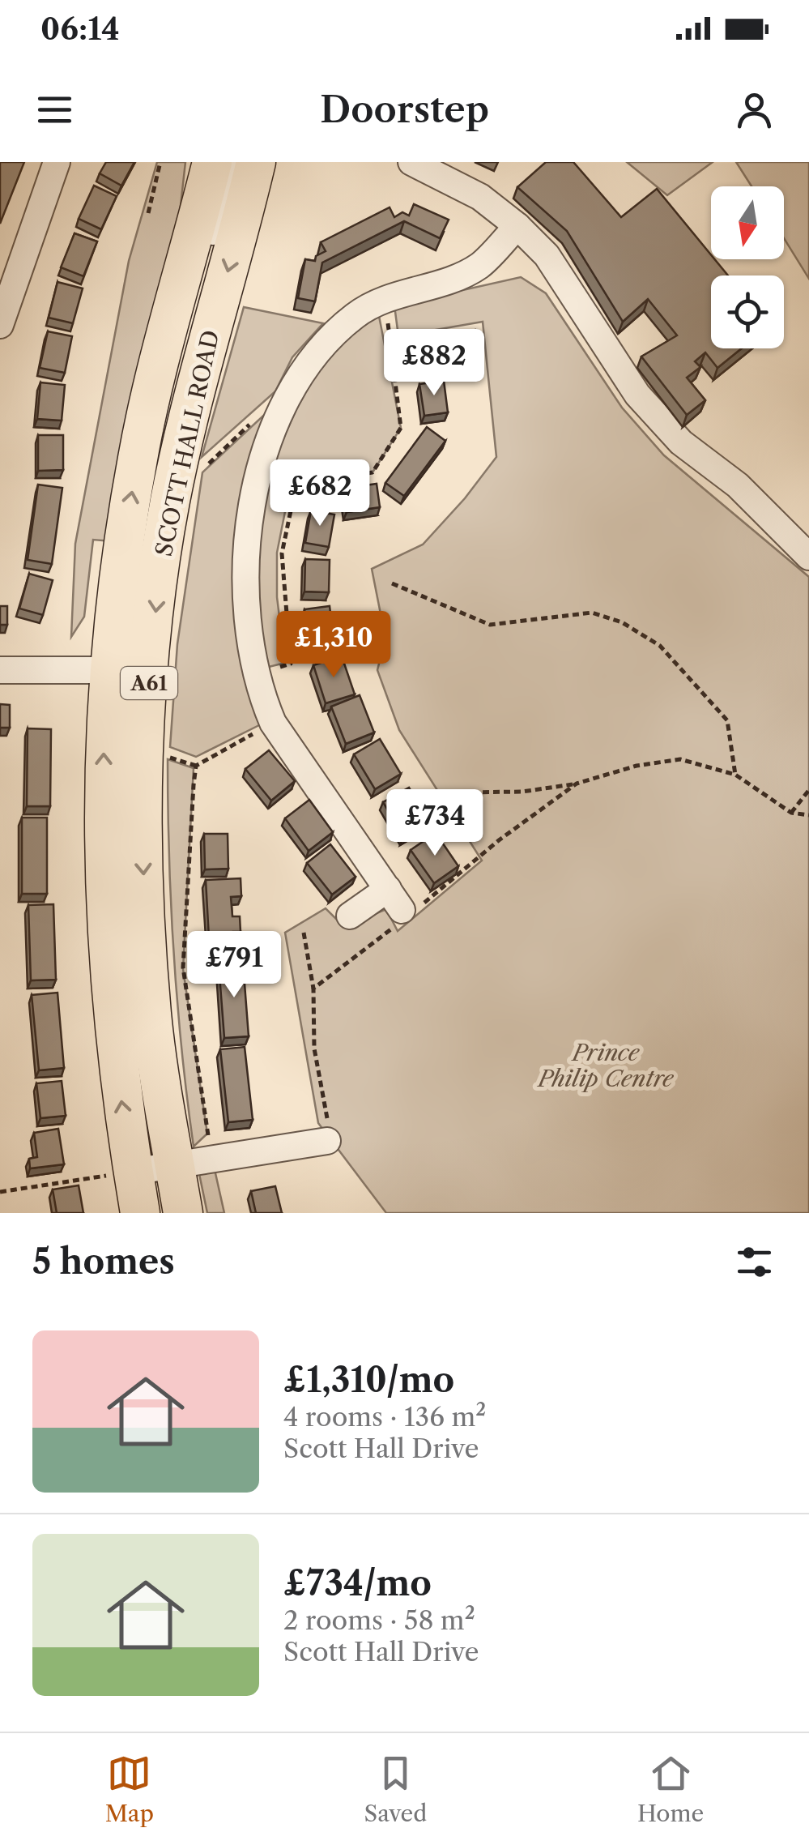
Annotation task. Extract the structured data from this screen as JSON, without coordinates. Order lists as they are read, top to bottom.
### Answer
{
  "streets": {
    "highway": ["SCOTT HALL ROAD", "A61"]
  },
  "parks": ["Prince Philip Centre"],
  "north": "bottom",
  "page": {
    "status": "06:14",
    "header": "Doorstep",
    "price": [
      "£882",
      "£682",
      "£1,310",
      "£734",
      "£791"
    ],
    "heading": "5 homes",
    "list": [
      {
        "name": "£1,310/mo",
        "note": "4 rooms · 136 m² · Scott Hall Drive"
      },
      {
        "name": "£734/mo",
        "note": "2 rooms · 58 m² · Scott Hall Drive"
      }
    ],
    "tabs": ["Map", "Saved", "Home"]
  }
}
